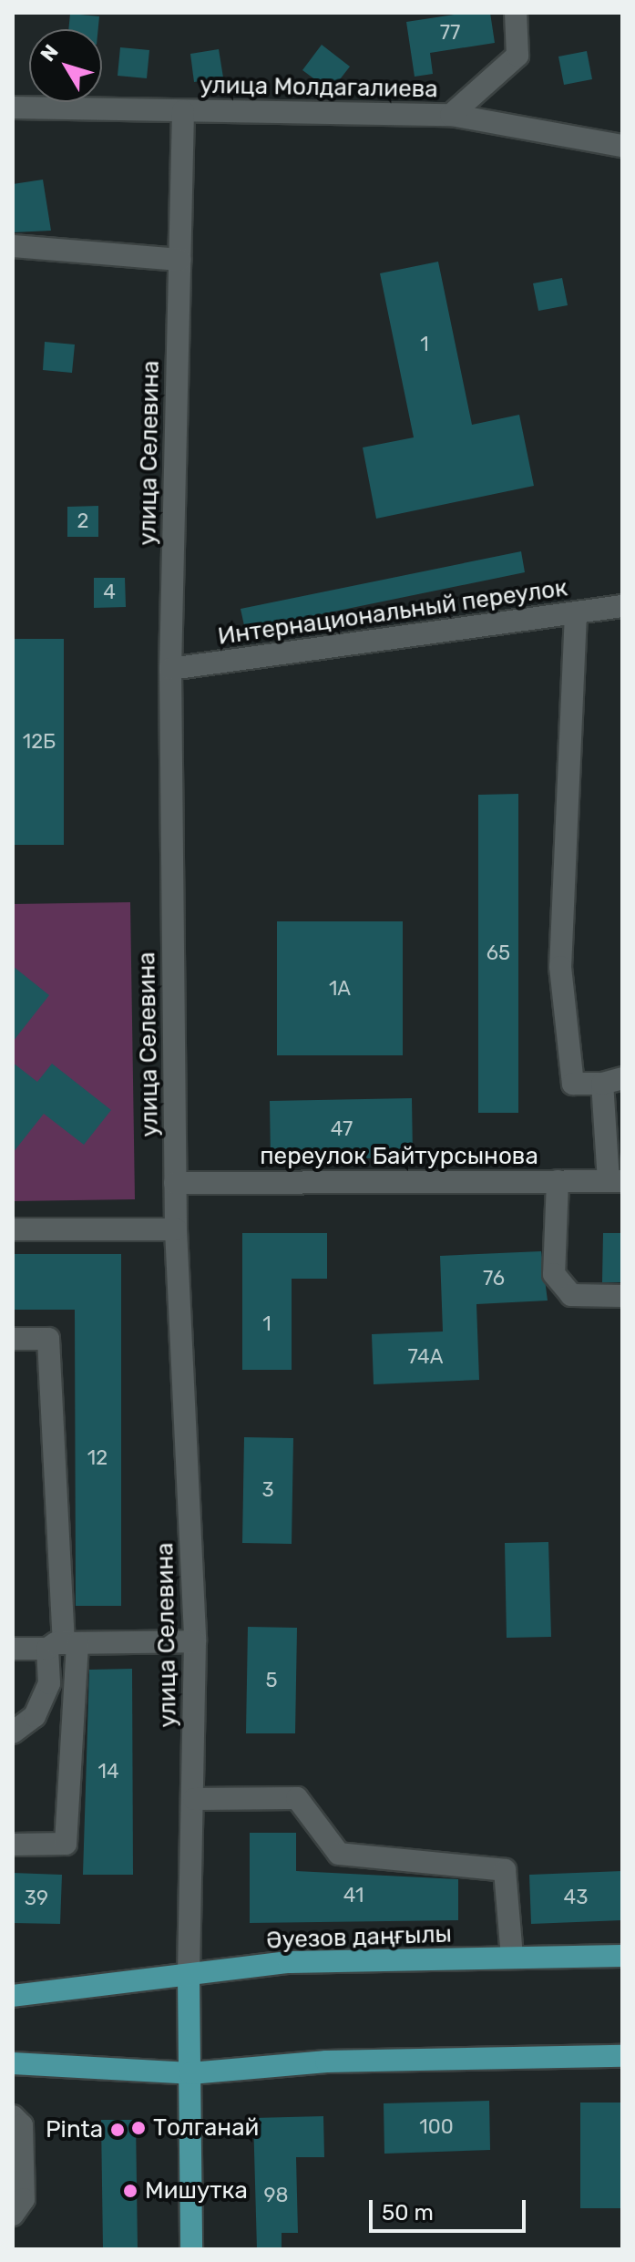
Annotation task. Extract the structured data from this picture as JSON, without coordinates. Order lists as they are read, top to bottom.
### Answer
{
  "streets": {
    "main road": ["Әуезов даңғылы"],
    "street": [
      "улица Молдагалиева",
      "улица Селевина",
      "Интернациональный переулок",
      "переулок Байтурсынова"
    ]
  },
  "crossings": [
    ["улица Молдагалиева", "улица Селевина"],
    ["улица Селевина", "Интернациональный переулок"],
    ["улица Селевина", "переулок Байтурсынова"],
    ["улица Селевина", "Әуезов даңғылы"]
  ],
  "places": ["Толганай", "Pinta", "Мишутка"],
  "house_numbers": [
    "77",
    "1",
    "2",
    "4",
    "12Б",
    "65",
    "1А",
    "47",
    "76",
    "1",
    "74А",
    "12",
    "3",
    "5",
    "14",
    "41",
    "43",
    "39",
    "100",
    "98"
  ],
  "scale_bar": "50 m",
  "north": "top left"
}
